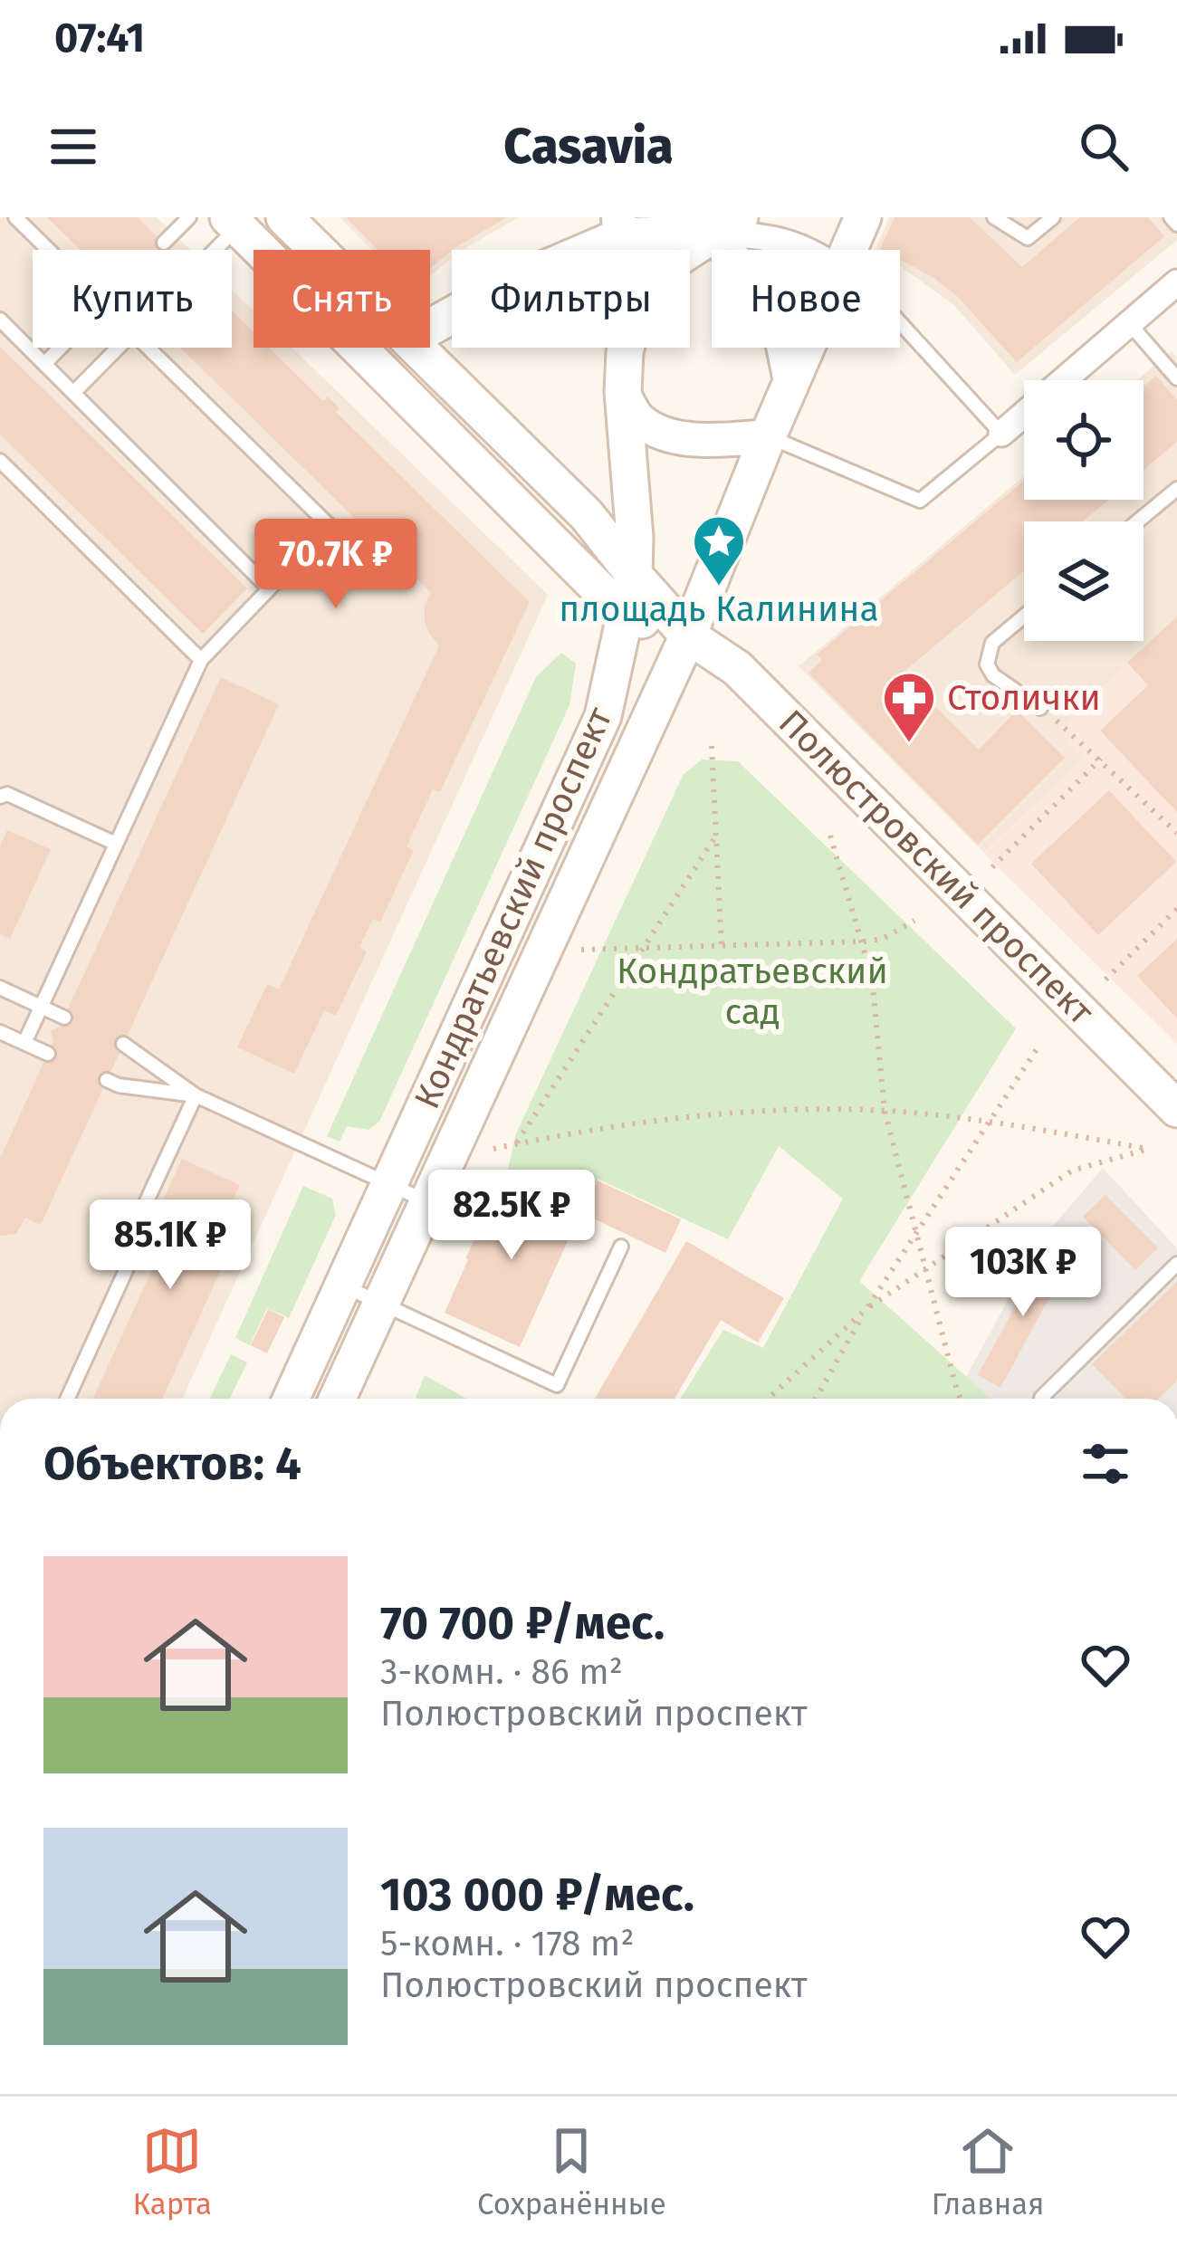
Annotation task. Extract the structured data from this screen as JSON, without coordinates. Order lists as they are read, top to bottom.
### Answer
{
  "streets": {
    "main road": ["Полюстровский проспект", "Кондратьевский проспект"]
  },
  "crossings": [
    ["Полюстровский проспект", "Кондратьевский проспект"]
  ],
  "parks": ["Кондратьевский сад"],
  "places": {
    "place": ["площадь Калинина"],
    "pharmacy": ["Столички"]
  },
  "page": {
    "status": "07:41",
    "header": "Casavia",
    "chip": [
      "Купить",
      "Снять",
      "Фильтры",
      "Новое"
    ],
    "price": [
      "70.7K ₽",
      "82.5K ₽",
      "85.1K ₽",
      "103K ₽"
    ],
    "heading": "Объектов: 4",
    "list": [
      {
        "name": "70 700 ₽/мес.",
        "note": "3-комн. · 86 m² · Полюстровский проспект"
      },
      {
        "name": "103 000 ₽/мес.",
        "note": "5-комн. · 178 m² · Полюстровский проспект"
      }
    ],
    "tabs": ["Карта", "Сохранённые", "Главная"]
  }
}
